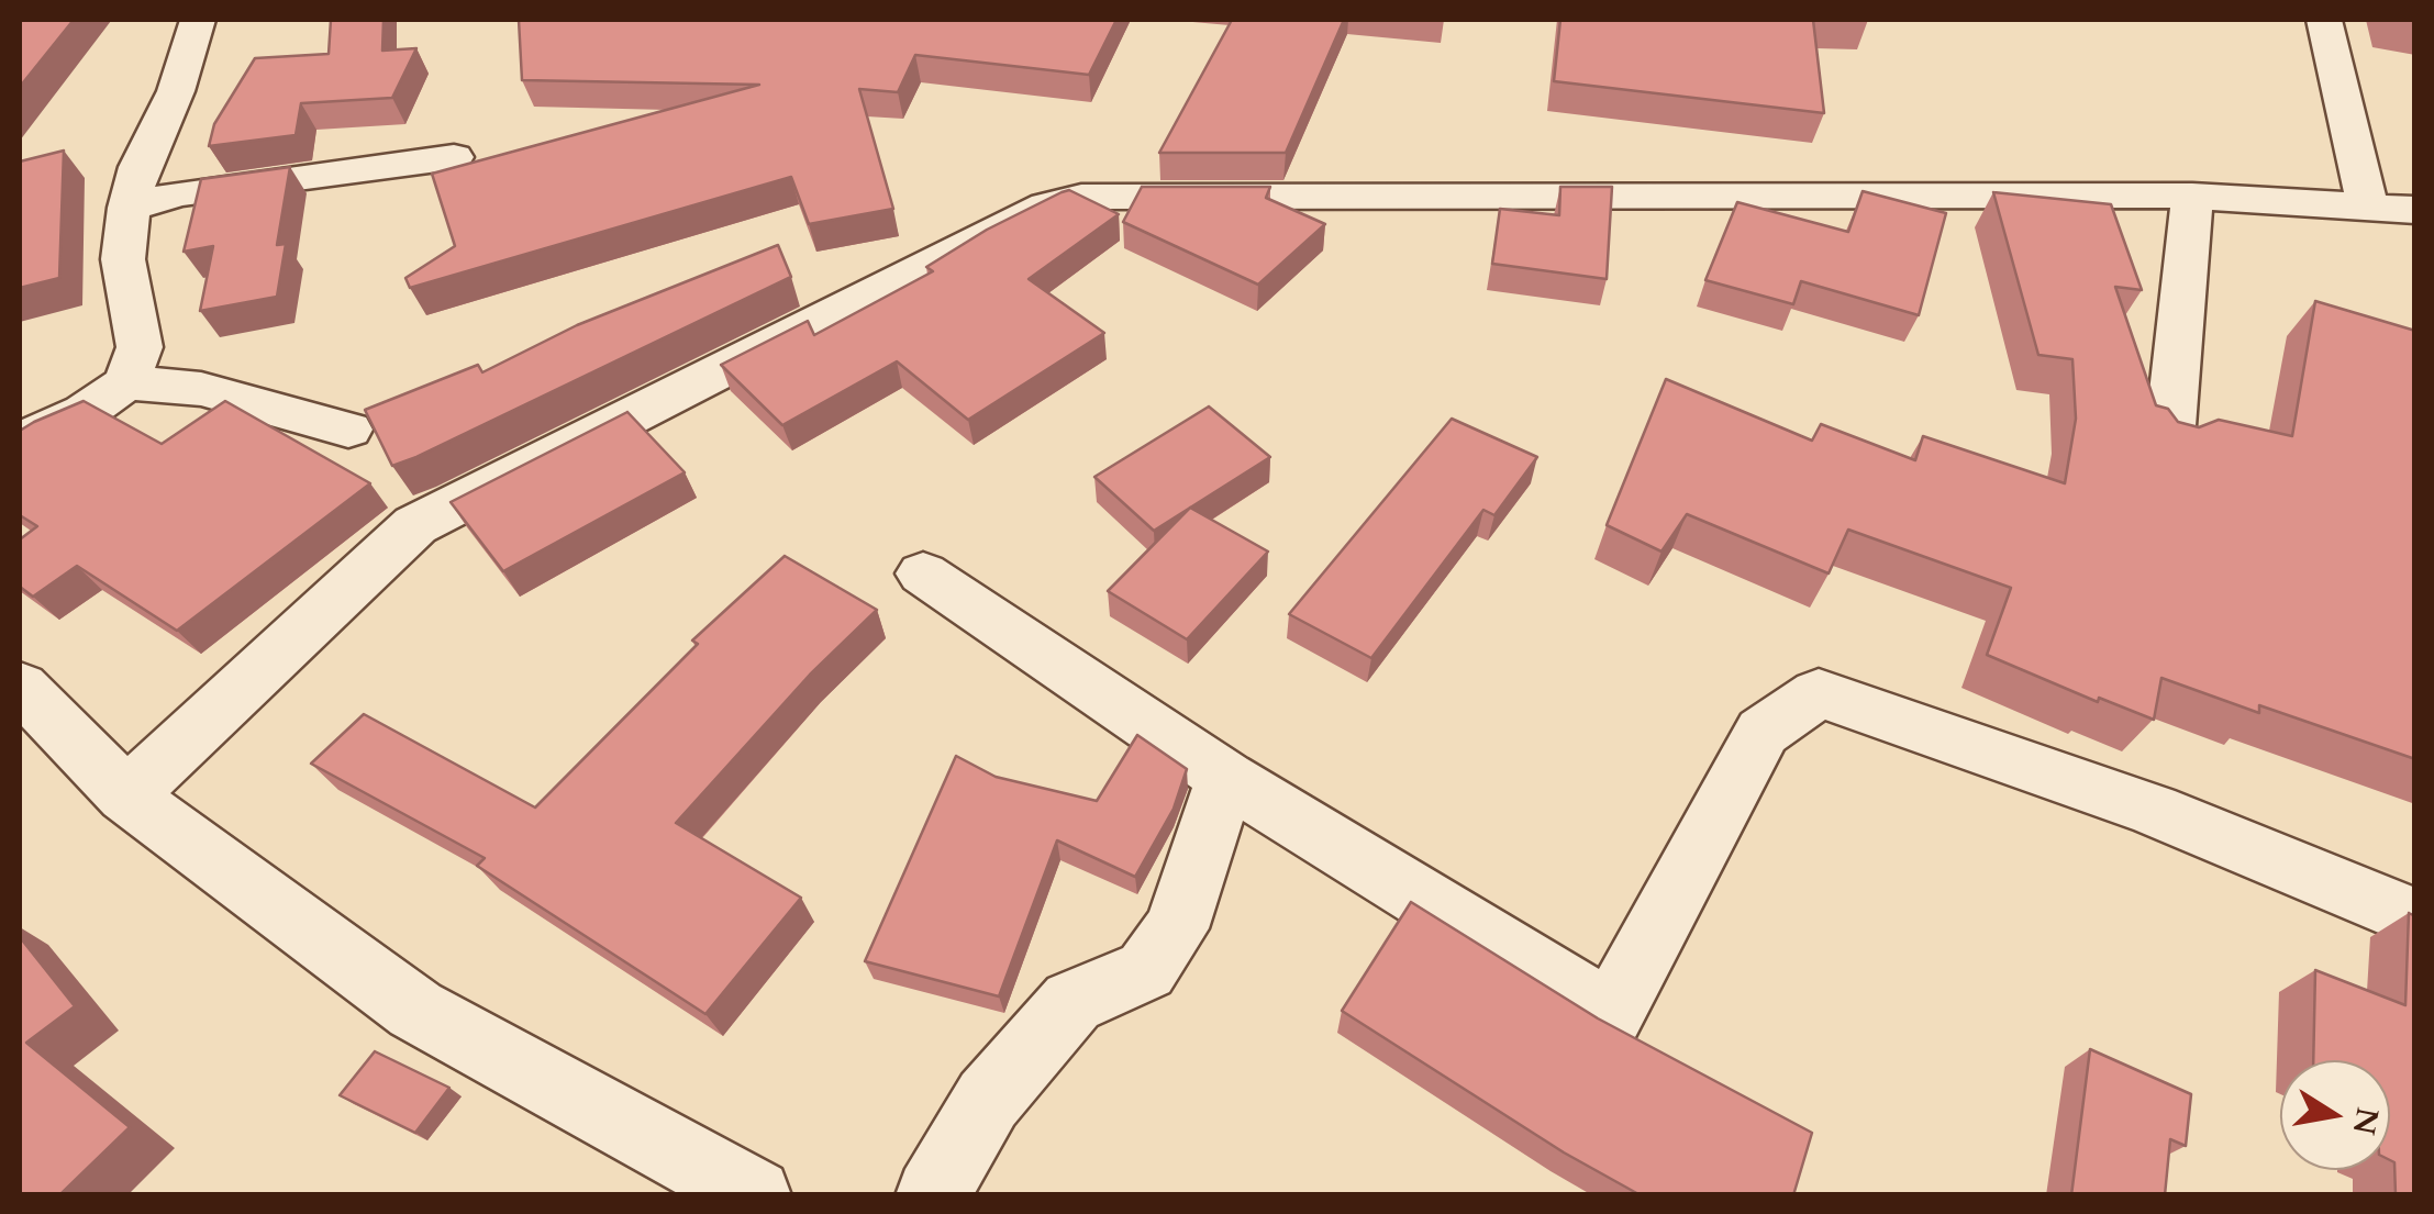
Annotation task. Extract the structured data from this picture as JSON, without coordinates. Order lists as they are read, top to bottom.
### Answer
{
  "north": "right"
}
